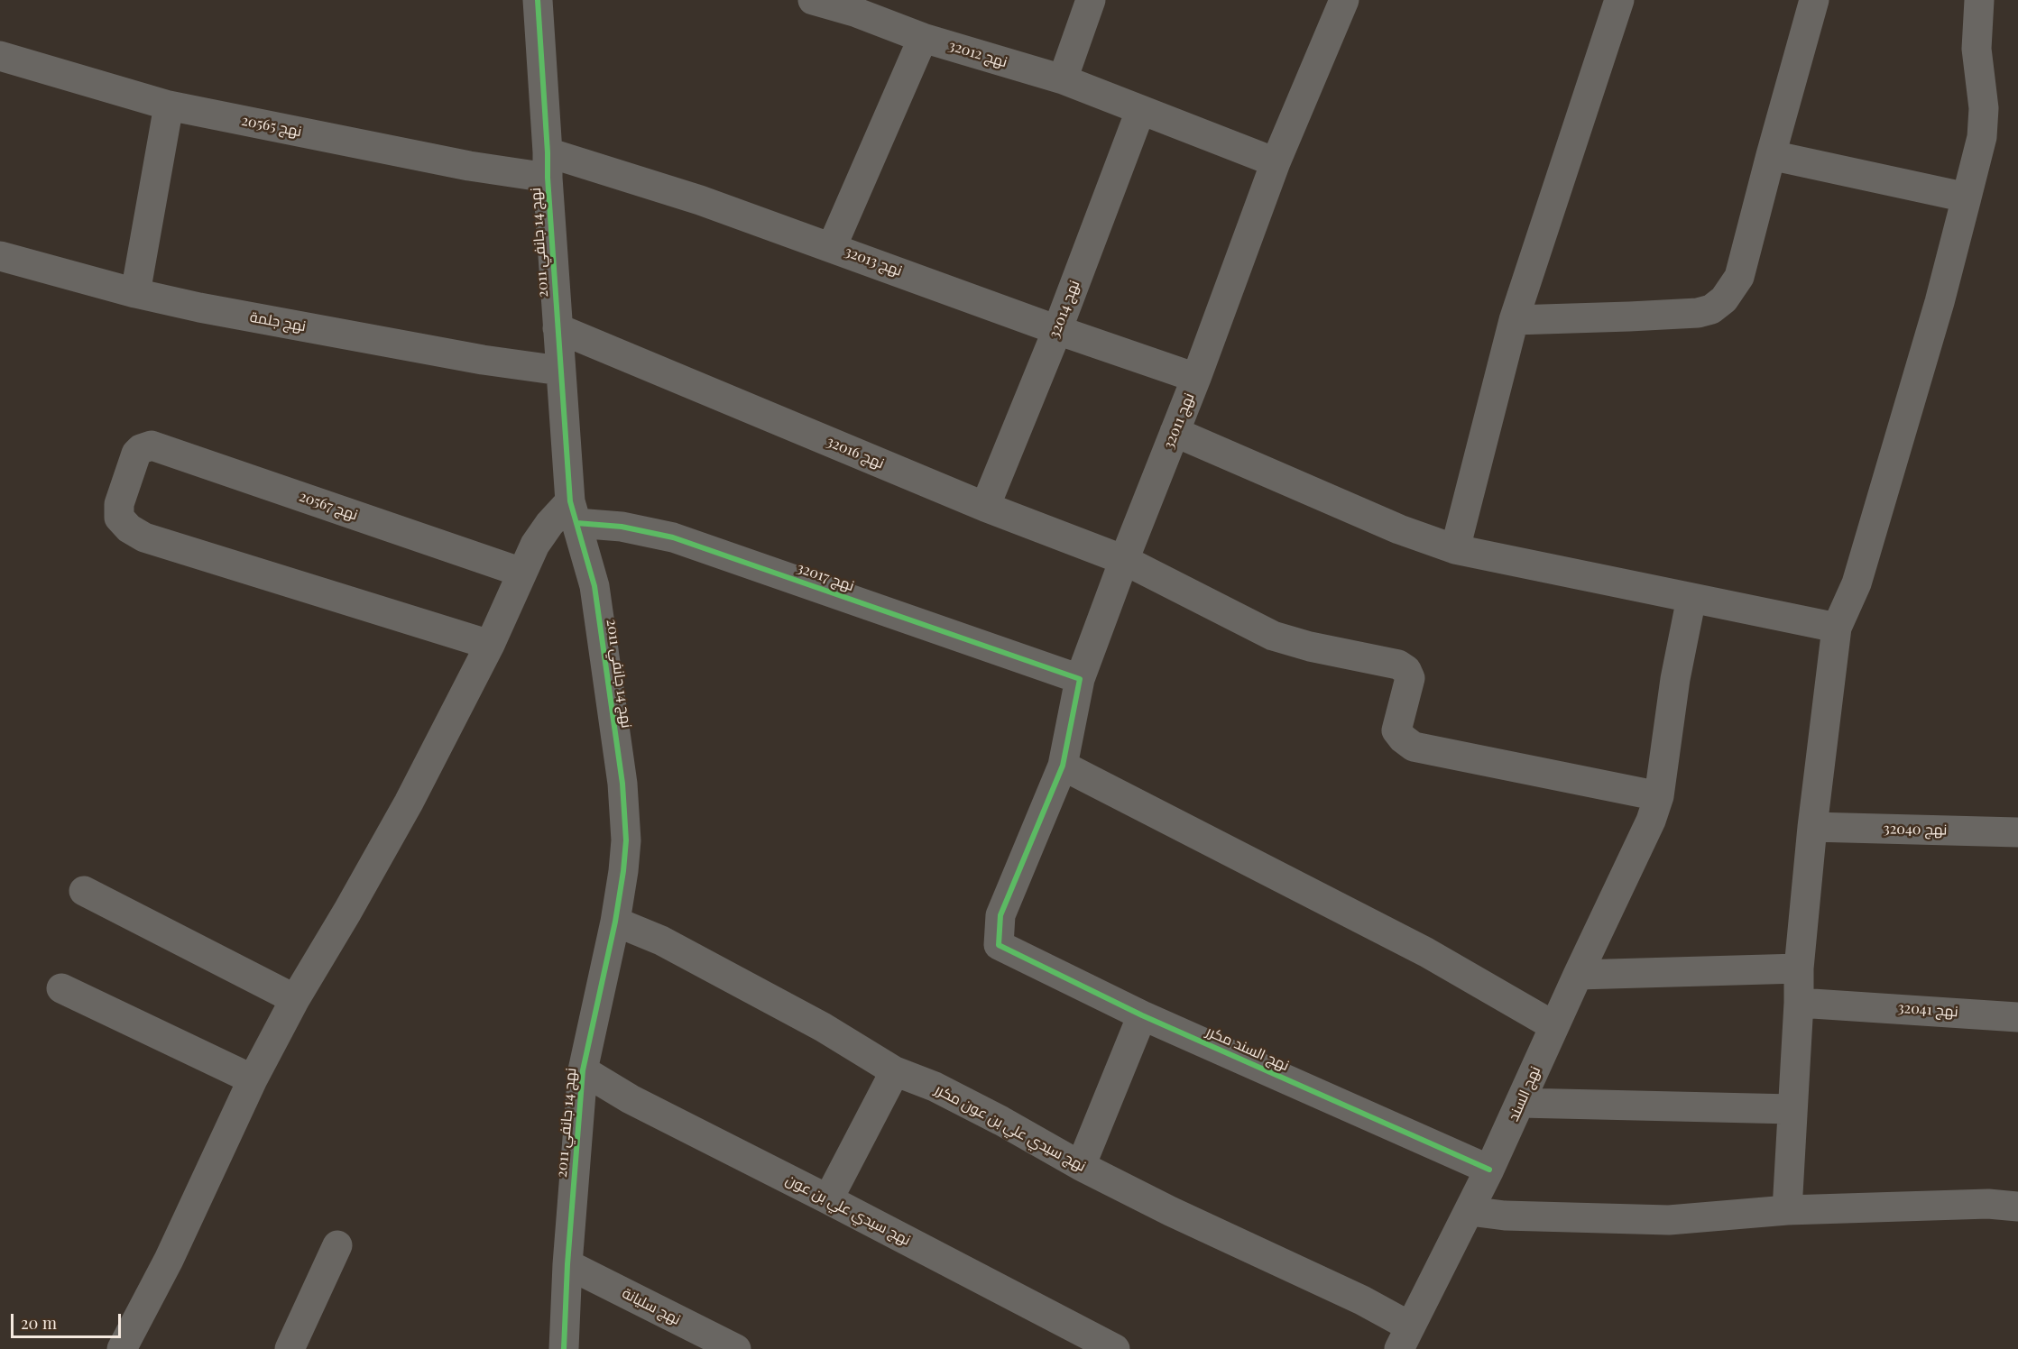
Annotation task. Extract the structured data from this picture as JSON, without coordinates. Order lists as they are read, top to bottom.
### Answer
{
  "streets": {
    "street": [
      "نهج 32012",
      "نهج 20565",
      "نهج 14 جانفي 2011",
      "نهج 32013",
      "نهج 32014",
      "نهج جلمة",
      "نهج 32011",
      "نهج 32016",
      "نهج 20567",
      "نهج 32017",
      "نهج 32040",
      "نهج 32041",
      "نهج السند مكرر",
      "نهج السند",
      "نهج سيدي علي بن عون مكرر",
      "نهج سيدي علي بن عون",
      "نهج سليانة"
    ]
  },
  "crossings": [
    ["نهج 32012", "نهج 32014"],
    ["نهج 32012", "نهج 32011"],
    ["نهج 20565", "نهج 14 جانفي 2011"],
    ["نهج 20565", "نهج 32013"],
    ["نهج 14 جانفي 2011", "نهج 32013"],
    ["نهج 14 جانفي 2011", "نهج جلمة"],
    ["نهج 14 جانفي 2011", "نهج 32016"],
    ["نهج 14 جانفي 2011", "نهج 32017"],
    ["نهج 14 جانفي 2011", "نهج سيدي علي بن عون مكرر"],
    ["نهج 14 جانفي 2011", "نهج سيدي علي بن عون"],
    ["نهج 14 جانفي 2011", "نهج سليانة"],
    ["نهج 32013", "نهج 32014"],
    ["نهج 32013", "نهج 32011"],
    ["نهج 32014", "نهج 32016"],
    ["نهج 32011", "نهج 32016"],
    ["نهج 32011", "نهج 32017"],
    ["نهج 32011", "نهج السند مكرر"],
    ["نهج 32016", "نهج السند"],
    ["نهج السند مكرر", "نهج السند"],
    ["نهج السند", "نهج سيدي علي بن عون مكرر"]
  ],
  "scale_bar": "20 m"
}
